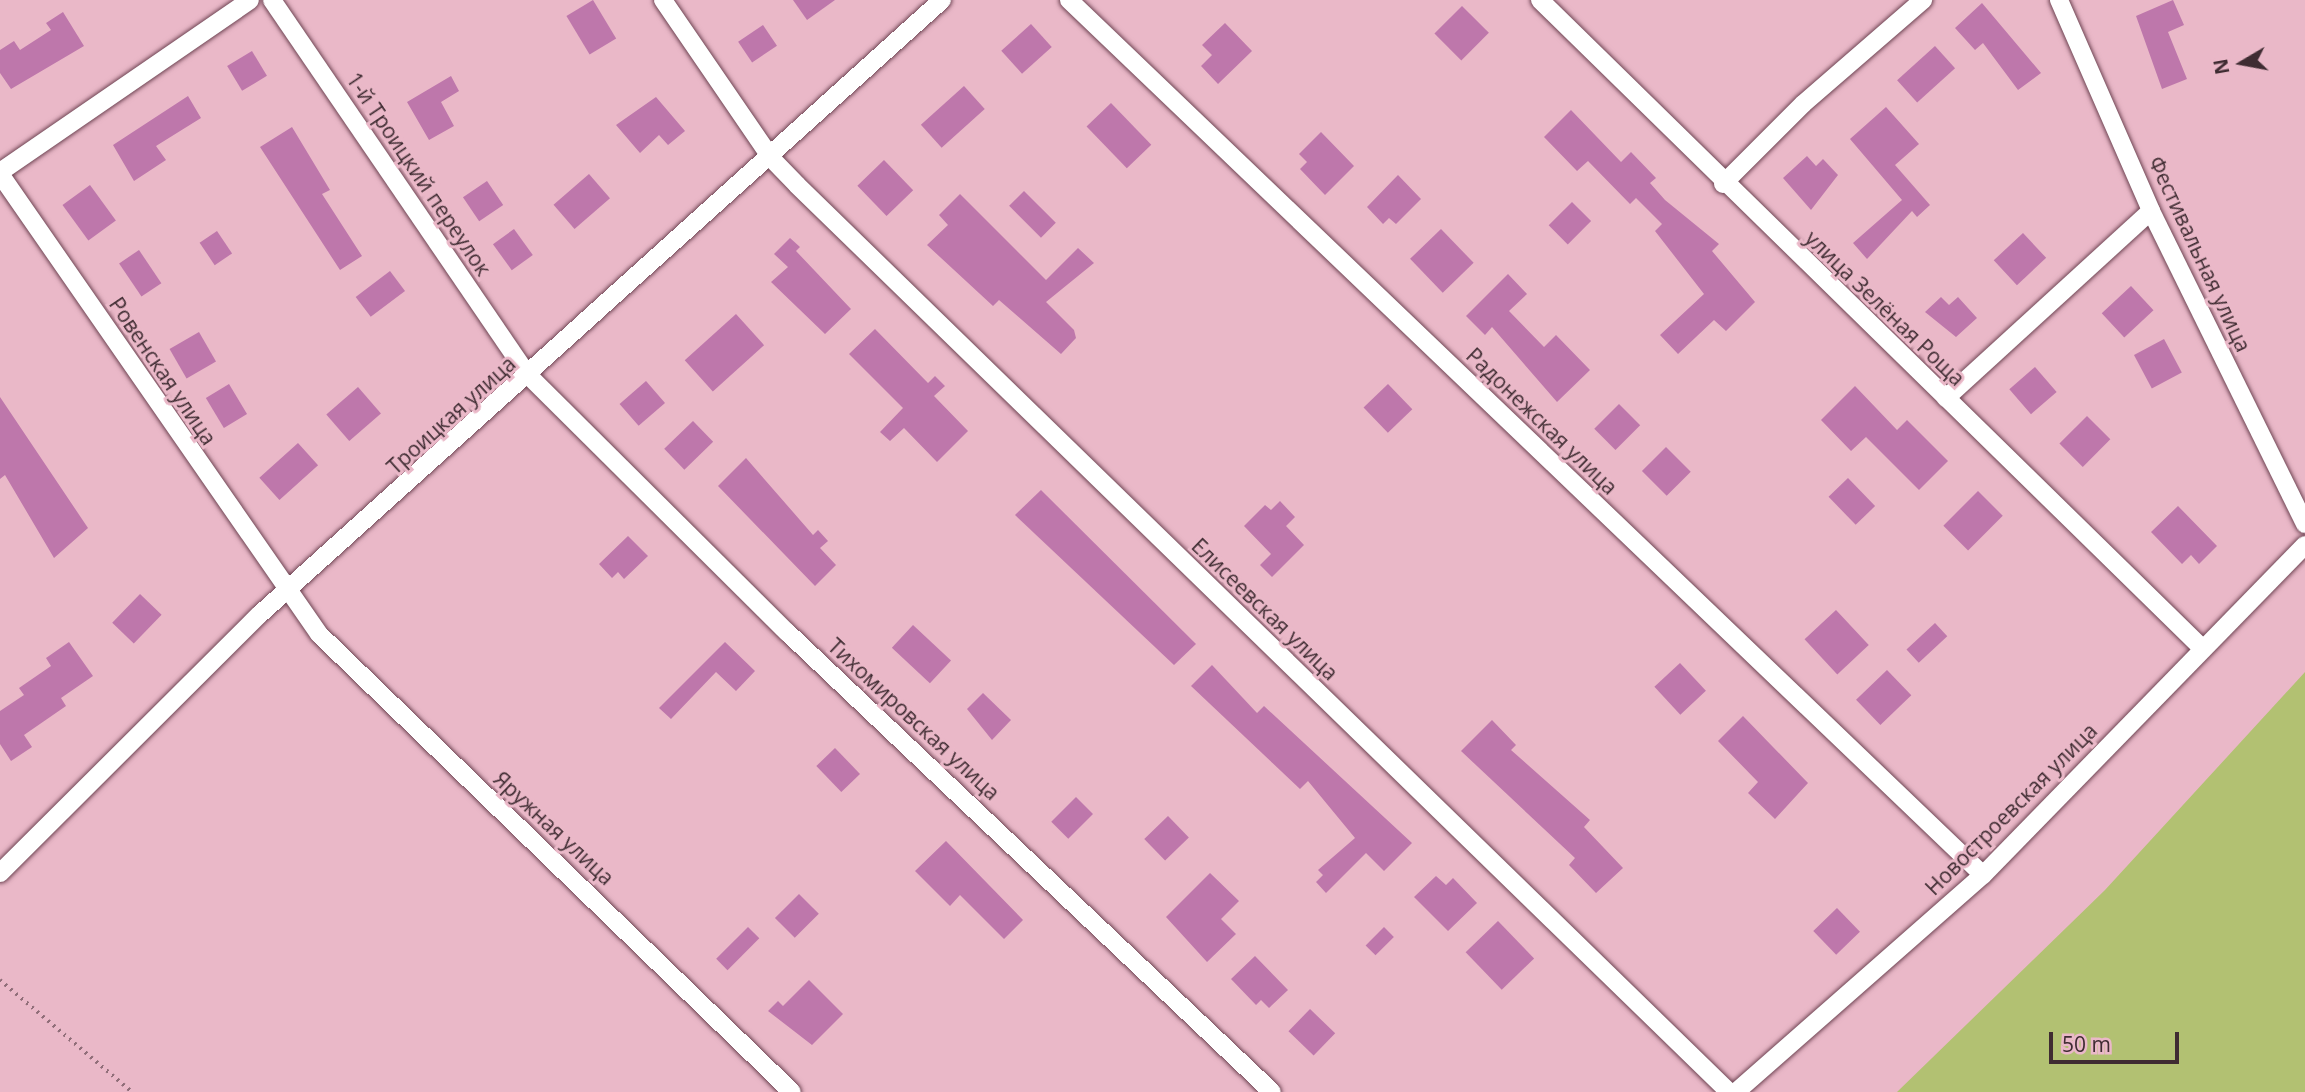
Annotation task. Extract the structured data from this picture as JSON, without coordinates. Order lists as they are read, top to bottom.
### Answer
{
  "streets": {
    "street": [
      "1-й Троицкий переулок",
      "Фестивальная улица",
      "улица Зелёная Роща",
      "Ровенская улица",
      "Троицкая улица",
      "Радонежская улица",
      "Елисеевская улица",
      "Тихомировская улица",
      "Новостроевская улица",
      "Яружная улица"
    ]
  },
  "crossings": [
    ["1-й Троицкий переулок", "Троицкая улица"],
    ["1-й Троицкий переулок", "Тихомировская улица"],
    ["улица Зелёная Роща", "Новостроевская улица"],
    ["Ровенская улица", "Троицкая улица"],
    ["Ровенская улица", "Яружная улица"],
    ["Троицкая улица", "Елисеевская улица"],
    ["Троицкая улица", "Тихомировская улица"],
    ["Троицкая улица", "Яружная улица"],
    ["Радонежская улица", "Новостроевская улица"]
  ],
  "scale_bar": "50 m",
  "north": "left"
}
